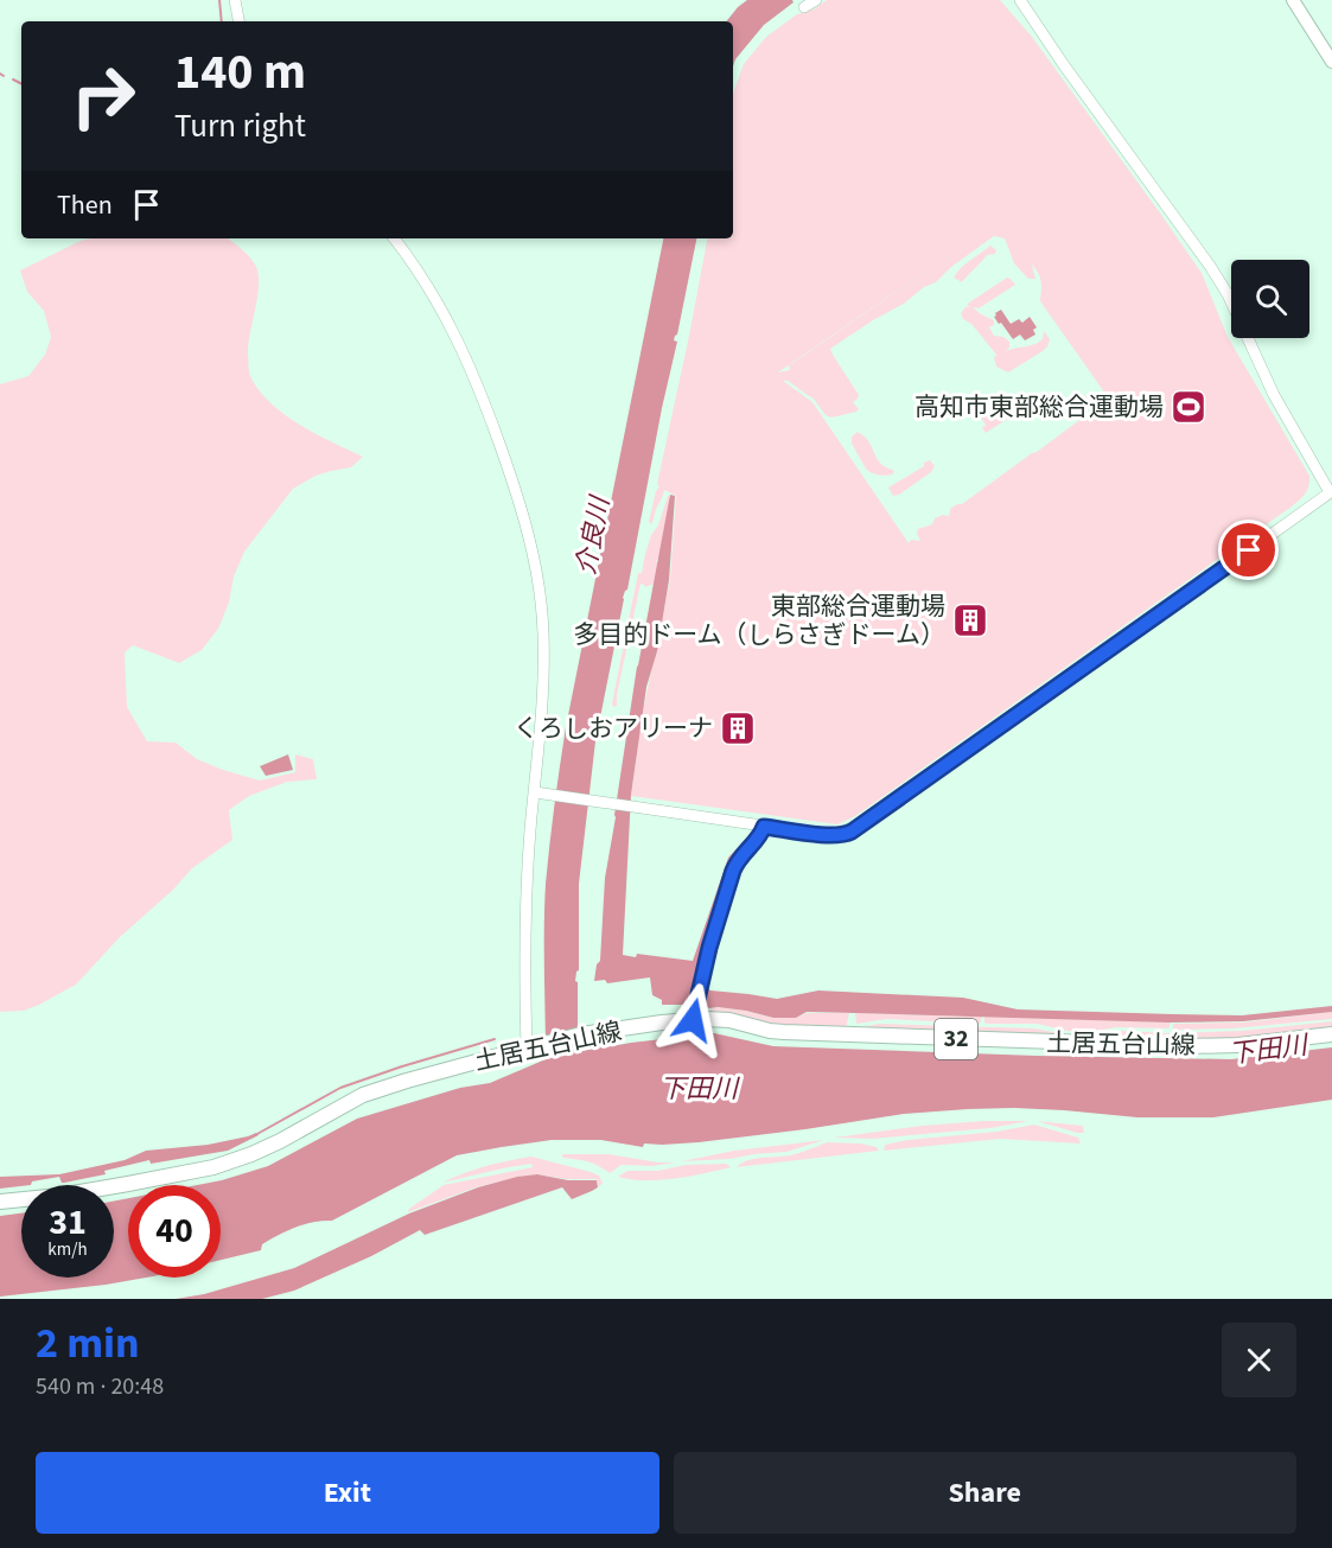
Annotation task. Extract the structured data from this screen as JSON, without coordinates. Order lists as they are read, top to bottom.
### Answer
{
  "streets": {
    "main road": ["32", "土居五台山線"]
  },
  "water": ["介良川", "下田川"],
  "places": {
    "sports": ["高知市東部総合運動場"],
    "building": ["東部総合運動場 多目的ドーム（しらさぎドーム）", "くろしおアリーナ"]
  },
  "page": {
    "turn": ["140 m", "Turn right"],
    "then": "Then",
    "speed": "31 km/h",
    "limit": "40",
    "heading": ["2 min", "540 m · 20:48"],
    "buttons": ["Exit", "Share"]
  }
}
